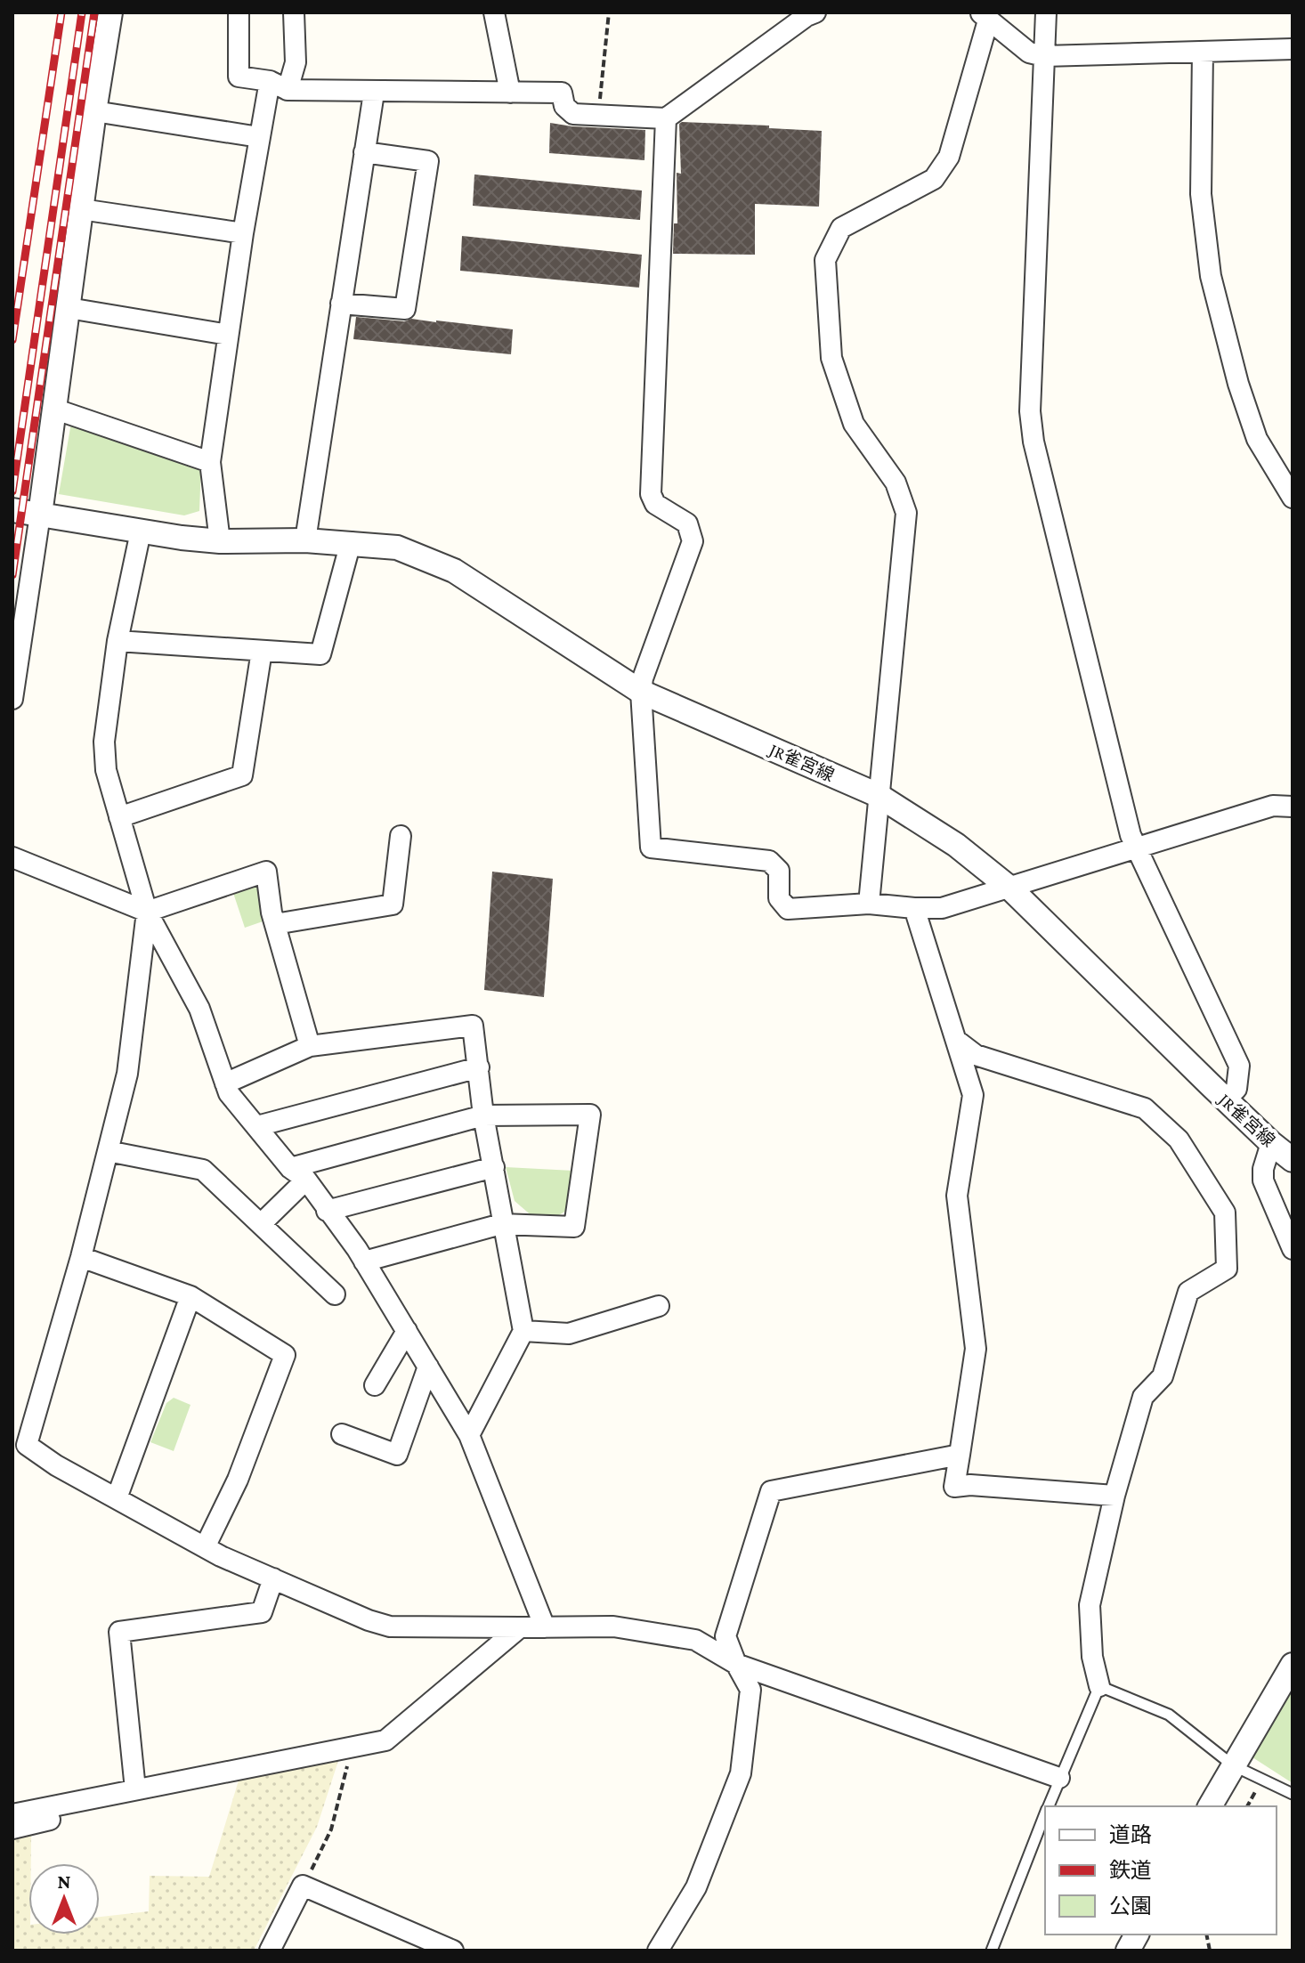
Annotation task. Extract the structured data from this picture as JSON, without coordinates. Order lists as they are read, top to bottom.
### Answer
{
  "streets": {
    "street": ["JR雀宮線"]
  },
  "legend": ["道路", "鉄道", "公園"],
  "north": "top"
}
